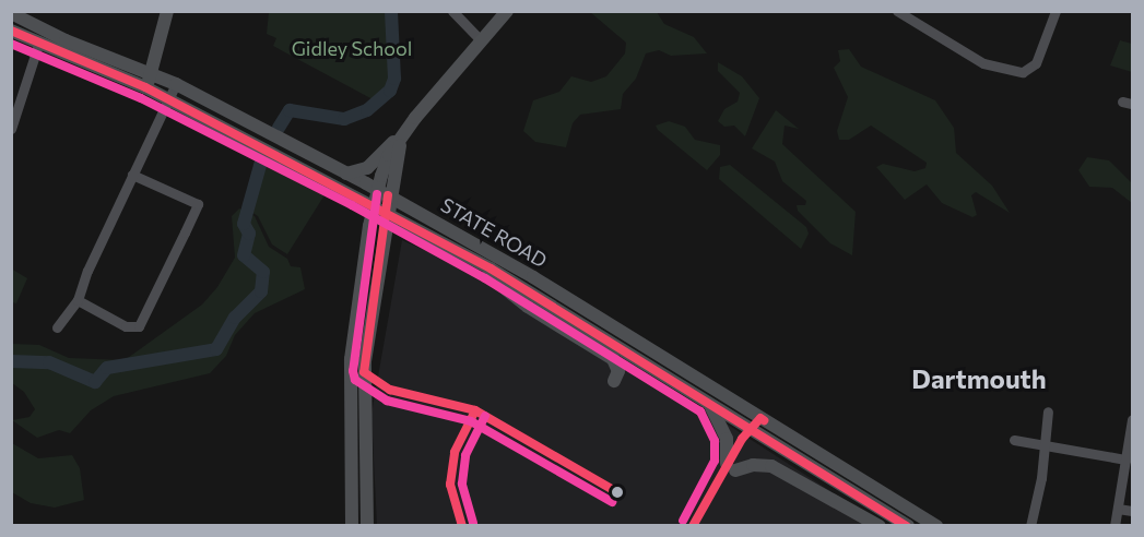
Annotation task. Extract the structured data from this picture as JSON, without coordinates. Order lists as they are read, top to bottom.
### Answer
{
  "streets": {
    "main road": ["STATE ROAD"]
  },
  "districts": ["Dartmouth"],
  "parks": ["Gidley School"]
}
